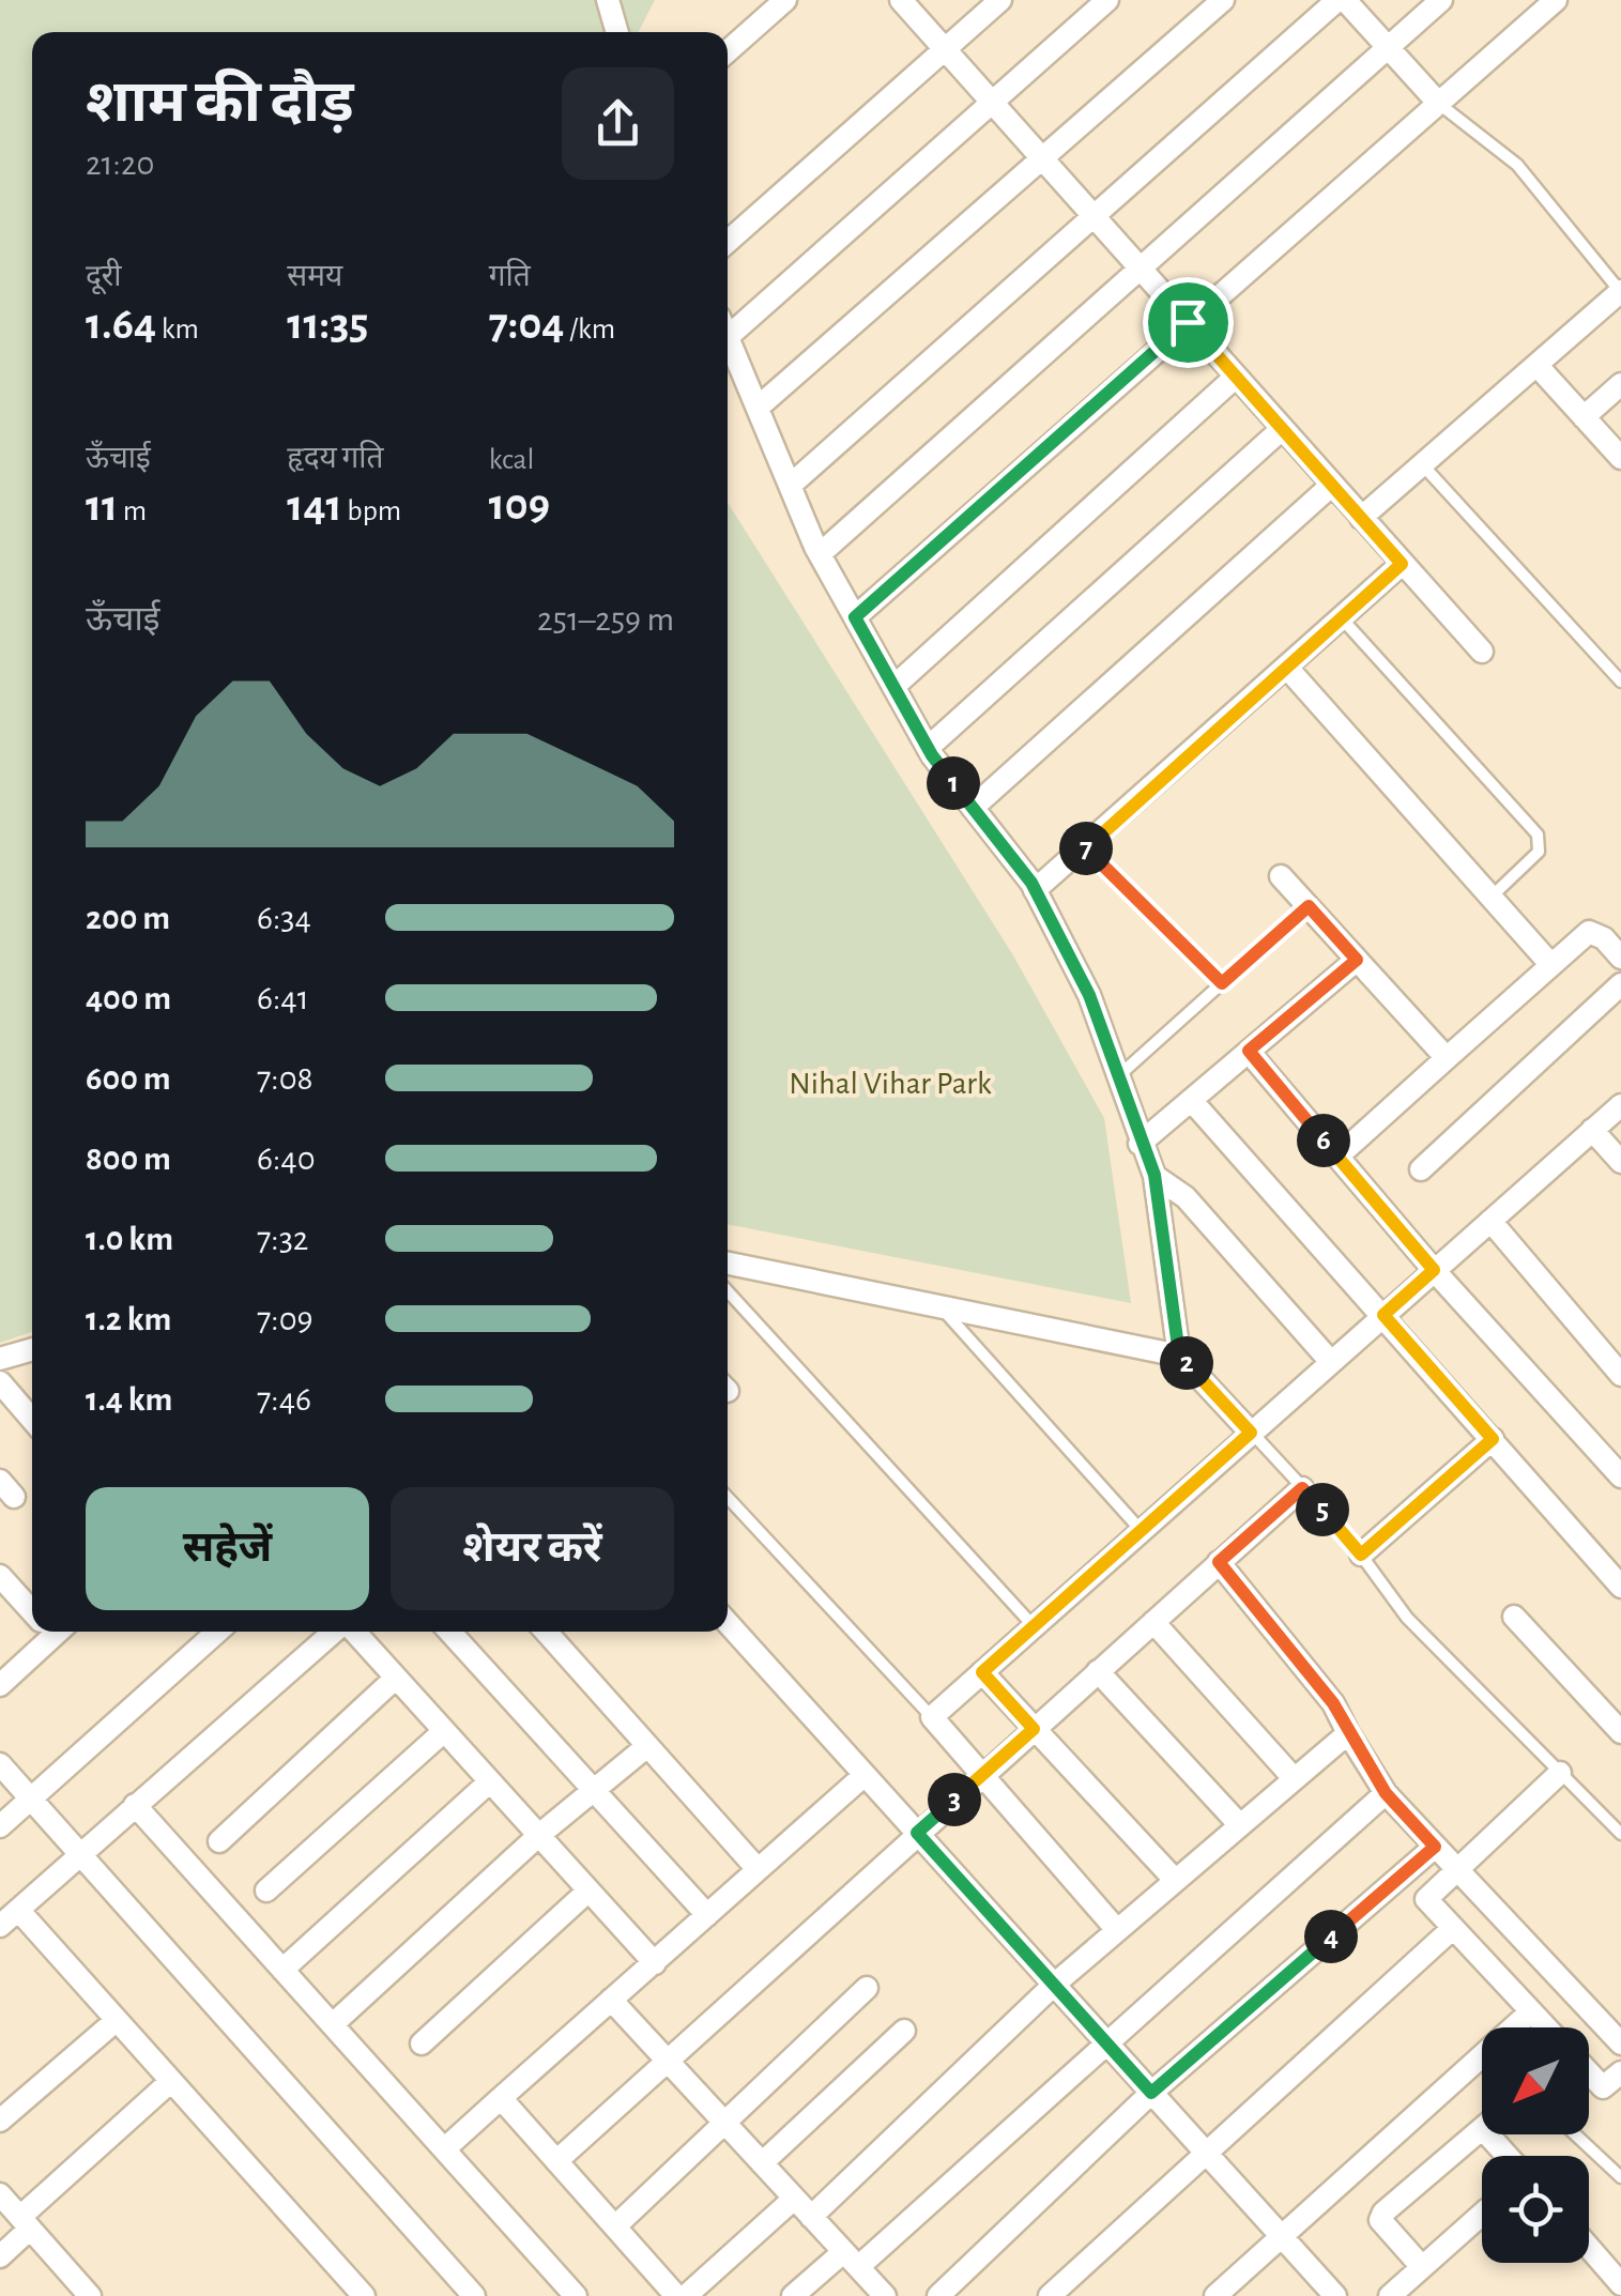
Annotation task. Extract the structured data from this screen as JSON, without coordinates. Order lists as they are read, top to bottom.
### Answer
{
  "parks": ["Nihal Vihar Park"],
  "north": "bottom left",
  "page": {
    "heading": ["शाम की दौड़", "21:20"],
    "stats": [
      ["दूरी", "1.64 km"],
      ["समय", "11:35"],
      ["गति", "7:04 /km"],
      ["ऊँचाई", "11 m"],
      ["हृदय गति", "141 bpm"],
      ["kcal", "109"]
    ],
    "chart": ["ऊँचाई", "251–259 m"],
    "pins": [
      "1",
      "7",
      "6",
      "2",
      "5",
      "3",
      "4"
    ],
    "list": [
      {
        "name": "200 m",
        "note": "6:34"
      },
      {
        "name": "400 m",
        "note": "6:41"
      },
      {
        "name": "600 m",
        "note": "7:08"
      },
      {
        "name": "800 m",
        "note": "6:40"
      },
      {
        "name": "1.0 km",
        "note": "7:32"
      },
      {
        "name": "1.2 km",
        "note": "7:09"
      },
      {
        "name": "1.4 km",
        "note": "7:46"
      }
    ],
    "buttons": ["सहेजें", "शेयर करें"]
  }
}
